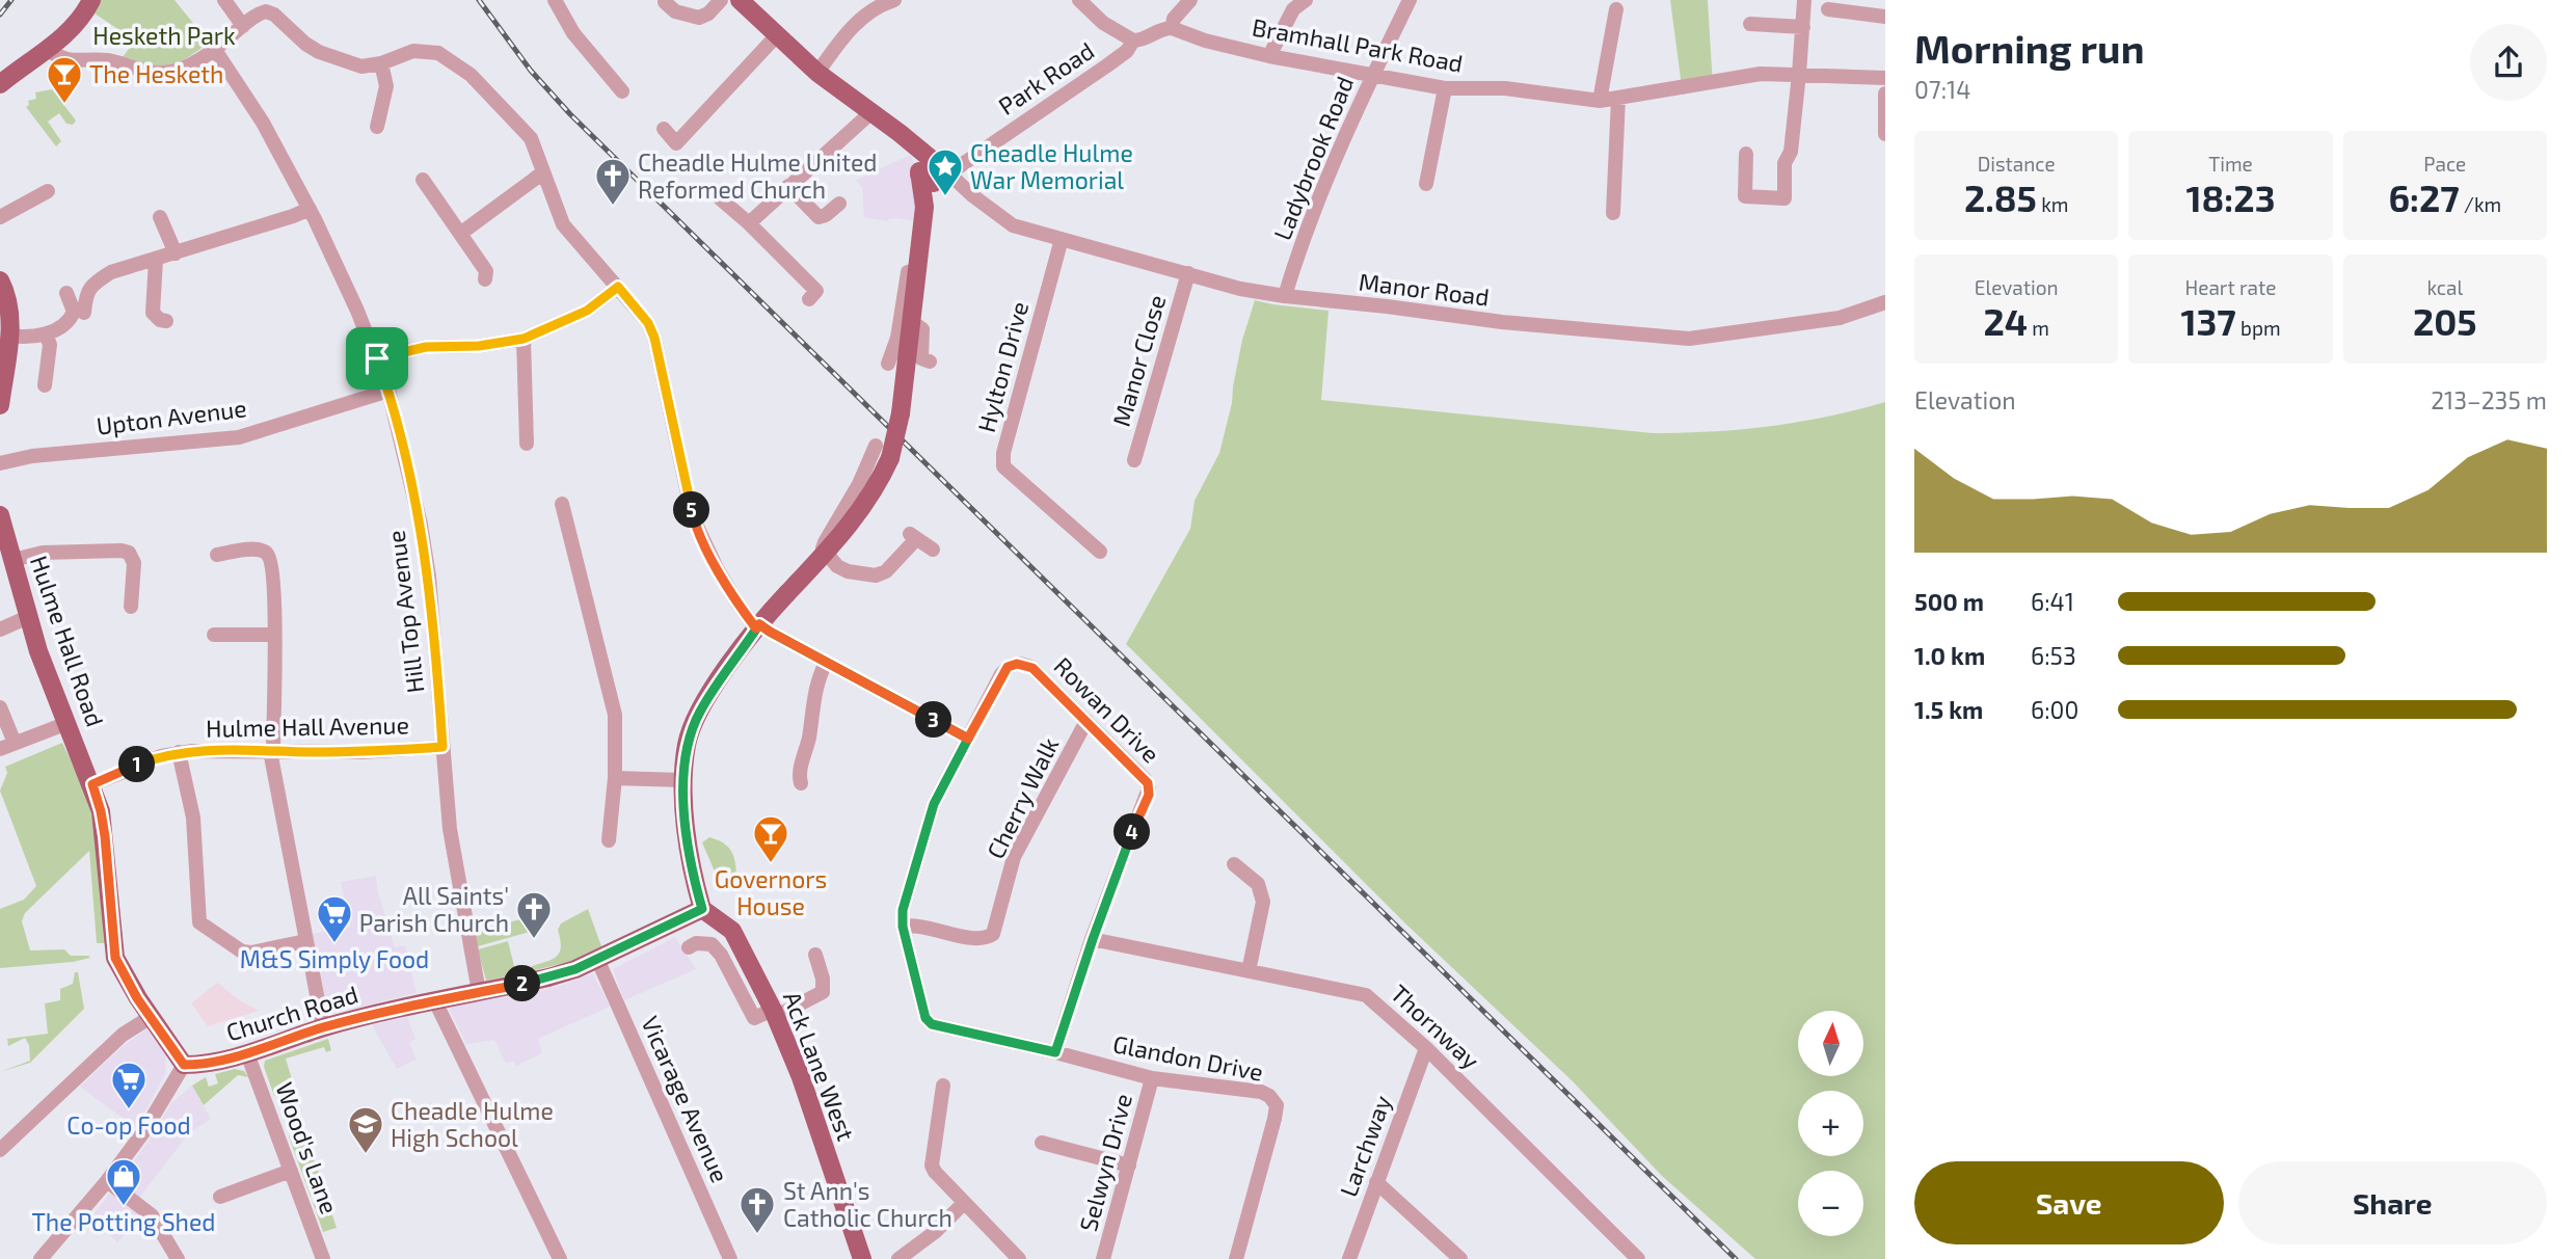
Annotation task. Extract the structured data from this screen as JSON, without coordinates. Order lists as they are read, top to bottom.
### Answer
{
  "streets": {
    "main road": ["Hulme Hall Road", "Church Road", "Ack Lane West"],
    "street": [
      "Bramhall Park Road",
      "Park Road",
      "Ladybrook Road",
      "Manor Road",
      "Manor Close",
      "Hylton Drive",
      "Upton Avenue",
      "Hill Top Avenue",
      "Rowan Drive",
      "Hulme Hall Avenue",
      "Cherry Walk",
      "Thornway",
      "Glandon Drive",
      "Vicarage Avenue",
      "Larchway",
      "Wood's Lane",
      "Selwyn Drive"
    ]
  },
  "crossings": [
    ["Bramhall Park Road", "Park Road"],
    ["Bramhall Park Road", "Ladybrook Road"],
    ["Park Road", "Manor Road"],
    ["Ladybrook Road", "Manor Road"],
    ["Manor Road", "Manor Close"],
    ["Manor Road", "Hylton Drive"],
    ["Upton Avenue", "Hill Top Avenue"],
    ["Hill Top Avenue", "Hulme Hall Avenue"],
    ["Hill Top Avenue", "Church Road"],
    ["Hulme Hall Road", "Hulme Hall Avenue"],
    ["Hulme Hall Road", "Church Road"],
    ["Rowan Drive", "Cherry Walk"],
    ["Rowan Drive", "Thornway"],
    ["Rowan Drive", "Glandon Drive"],
    ["Cherry Walk", "Glandon Drive"],
    ["Church Road", "Ack Lane West"],
    ["Church Road", "Vicarage Avenue"],
    ["Church Road", "Wood's Lane"],
    ["Thornway", "Larchway"],
    ["Glandon Drive", "Selwyn Drive"]
  ],
  "parks": ["Hesketh Park"],
  "places": {
    "bar": ["The Hesketh", "Governors House"],
    "place": ["Cheadle Hulme War Memorial"],
    "church": ["Cheadle Hulme United Reformed Church", "All Saints' Parish Church", "St Ann's Catholic Church"],
    "supermarket": ["M&S Simply Food", "Co-op Food"],
    "school or university": ["Cheadle Hulme High School"],
    "shop": ["The Potting Shed"]
  },
  "north": "top",
  "page": {
    "heading": ["Morning run", "07:14"],
    "stats": [
      ["Distance", "2.85 km"],
      ["Time", "18:23"],
      ["Pace", "6:27 /km"],
      ["Elevation", "24 m"],
      ["Heart rate", "137 bpm"],
      ["kcal", "205"]
    ],
    "chart": ["Elevation", "213–235 m"],
    "pins": [
      "5",
      "3",
      "1",
      "4",
      "2"
    ],
    "list": [
      {
        "name": "500 m",
        "note": "6:41"
      },
      {
        "name": "1.0 km",
        "note": "6:53"
      },
      {
        "name": "1.5 km",
        "note": "6:00"
      }
    ],
    "map_buttons": ["+", "−"],
    "buttons": ["Save", "Share"]
  }
}
